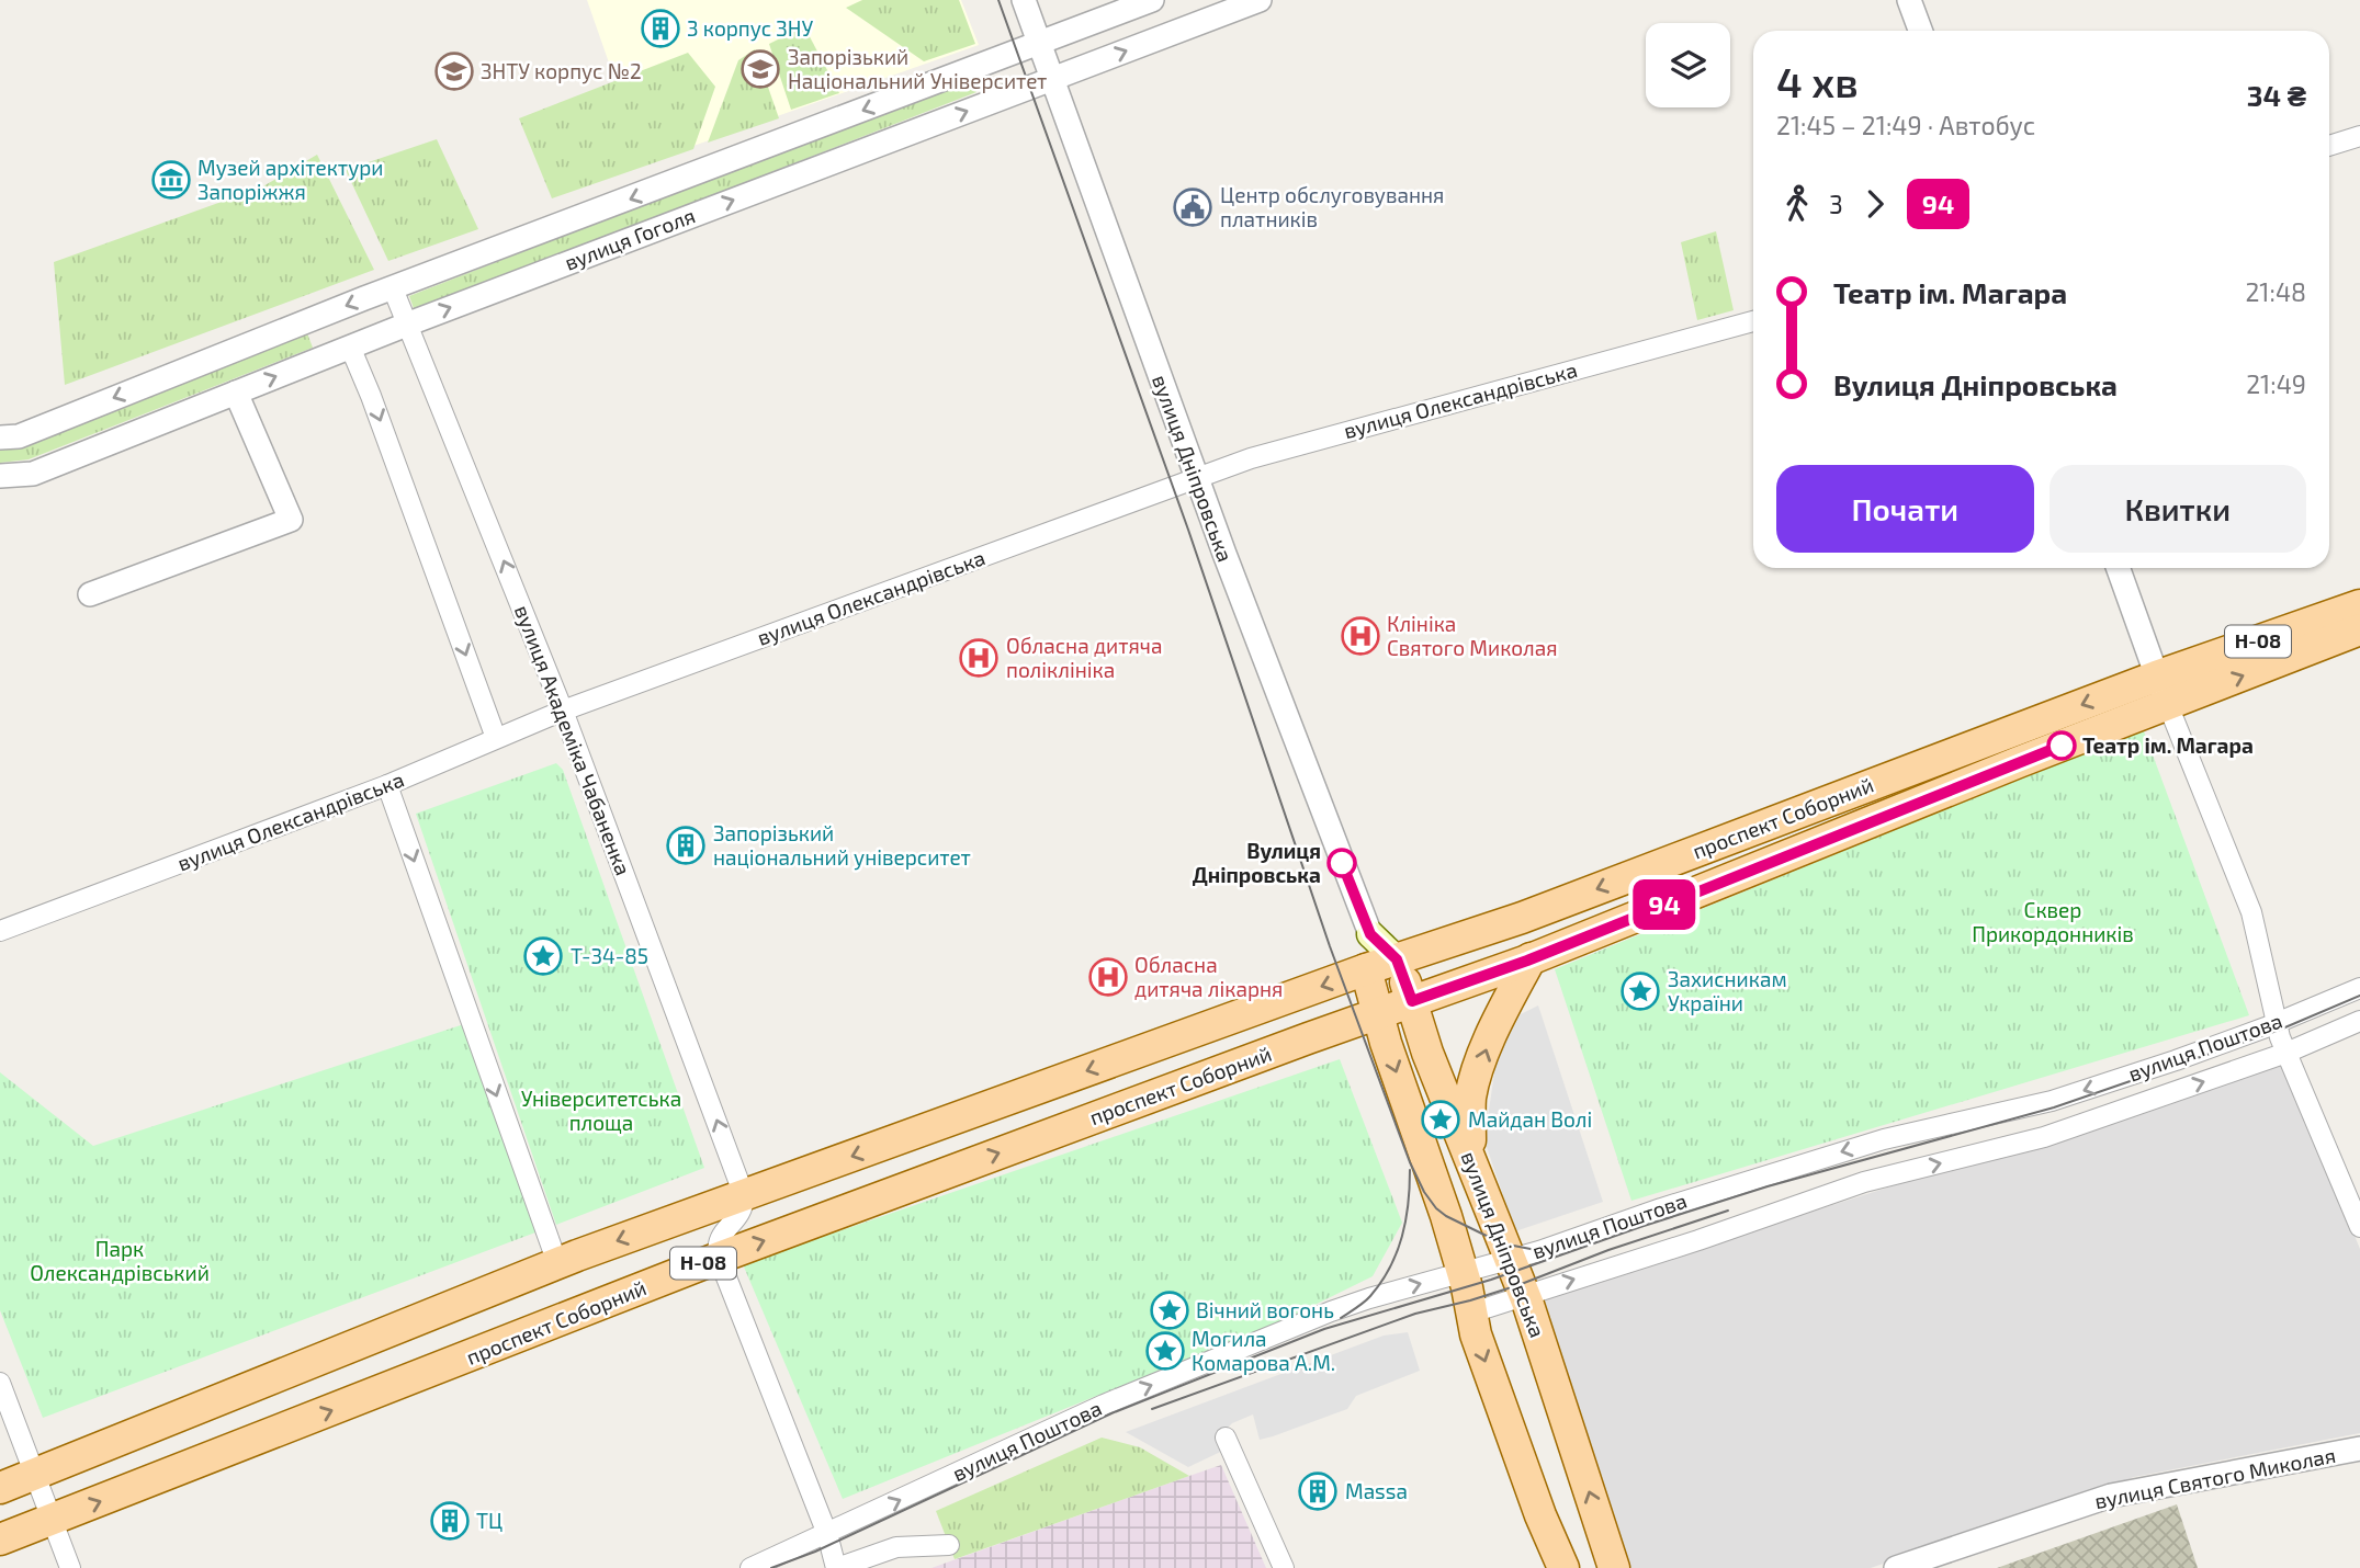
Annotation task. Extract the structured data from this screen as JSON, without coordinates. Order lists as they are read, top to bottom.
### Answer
{
  "streets": {
    "main road": ["вулиця Дніпровська", "Н-08", "проспект Соборний"],
    "street": [
      "вулиця Гоголя",
      "вулиця Олександрівська",
      "вулиця Академіка Чабаненка",
      "вулиця Поштова",
      "вулиця Святого Миколая"
    ]
  },
  "crossings": [
    ["вулиця Гоголя", "вулиця Дніпровська"],
    ["вулиця Гоголя", "вулиця Академіка Чабаненка"],
    ["вулиця Олександрівська", "вулиця Дніпровська"],
    ["вулиця Олександрівська", "вулиця Академіка Чабаненка"],
    ["вулиця Дніпровська", "проспект Соборний"],
    ["вулиця Дніпровська", "вулиця Поштова"],
    ["вулиця Академіка Чабаненка", "проспект Соборний"]
  ],
  "parks": ["Сквер Прикордонників", "Університетська площа", "Парк Олександрівський"],
  "places": {
    "building": [
      "3 корпус ЗНУ",
      "Запорізький національний університет",
      "Massa",
      "ТЦ"
    ],
    "school or university": ["Запорізький Національний Університет", "ЗНТУ корпус №2"],
    "museum": ["Музей архітектури Запоріжжя"],
    "public building": ["Центр обслуговування платників"],
    "hospital": ["Клініка Святого Миколая", "Обласна дитяча поліклініка", "Обласна дитяча лікарня"],
    "other": ["Театр ім. Магара", "Вулиця Дніпровська"],
    "place": [
      "Т-34-85",
      "Захисникам України",
      "Майдан Волі",
      "Вічний вогонь",
      "Могила Комарова А.М."
    ]
  },
  "lines": ["bus line 94"],
  "page": {
    "on_map": "94",
    "heading": ["4 хв", "21:45 – 21:49 · Автобус", "34 ₴"],
    "legs": ["3", "94"],
    "list": [
      {
        "name": "Театр ім. Магара",
        "value": "21:48"
      },
      {
        "name": "Вулиця Дніпровська",
        "value": "21:49"
      }
    ],
    "buttons": ["Почати", "Квитки"]
  }
}
